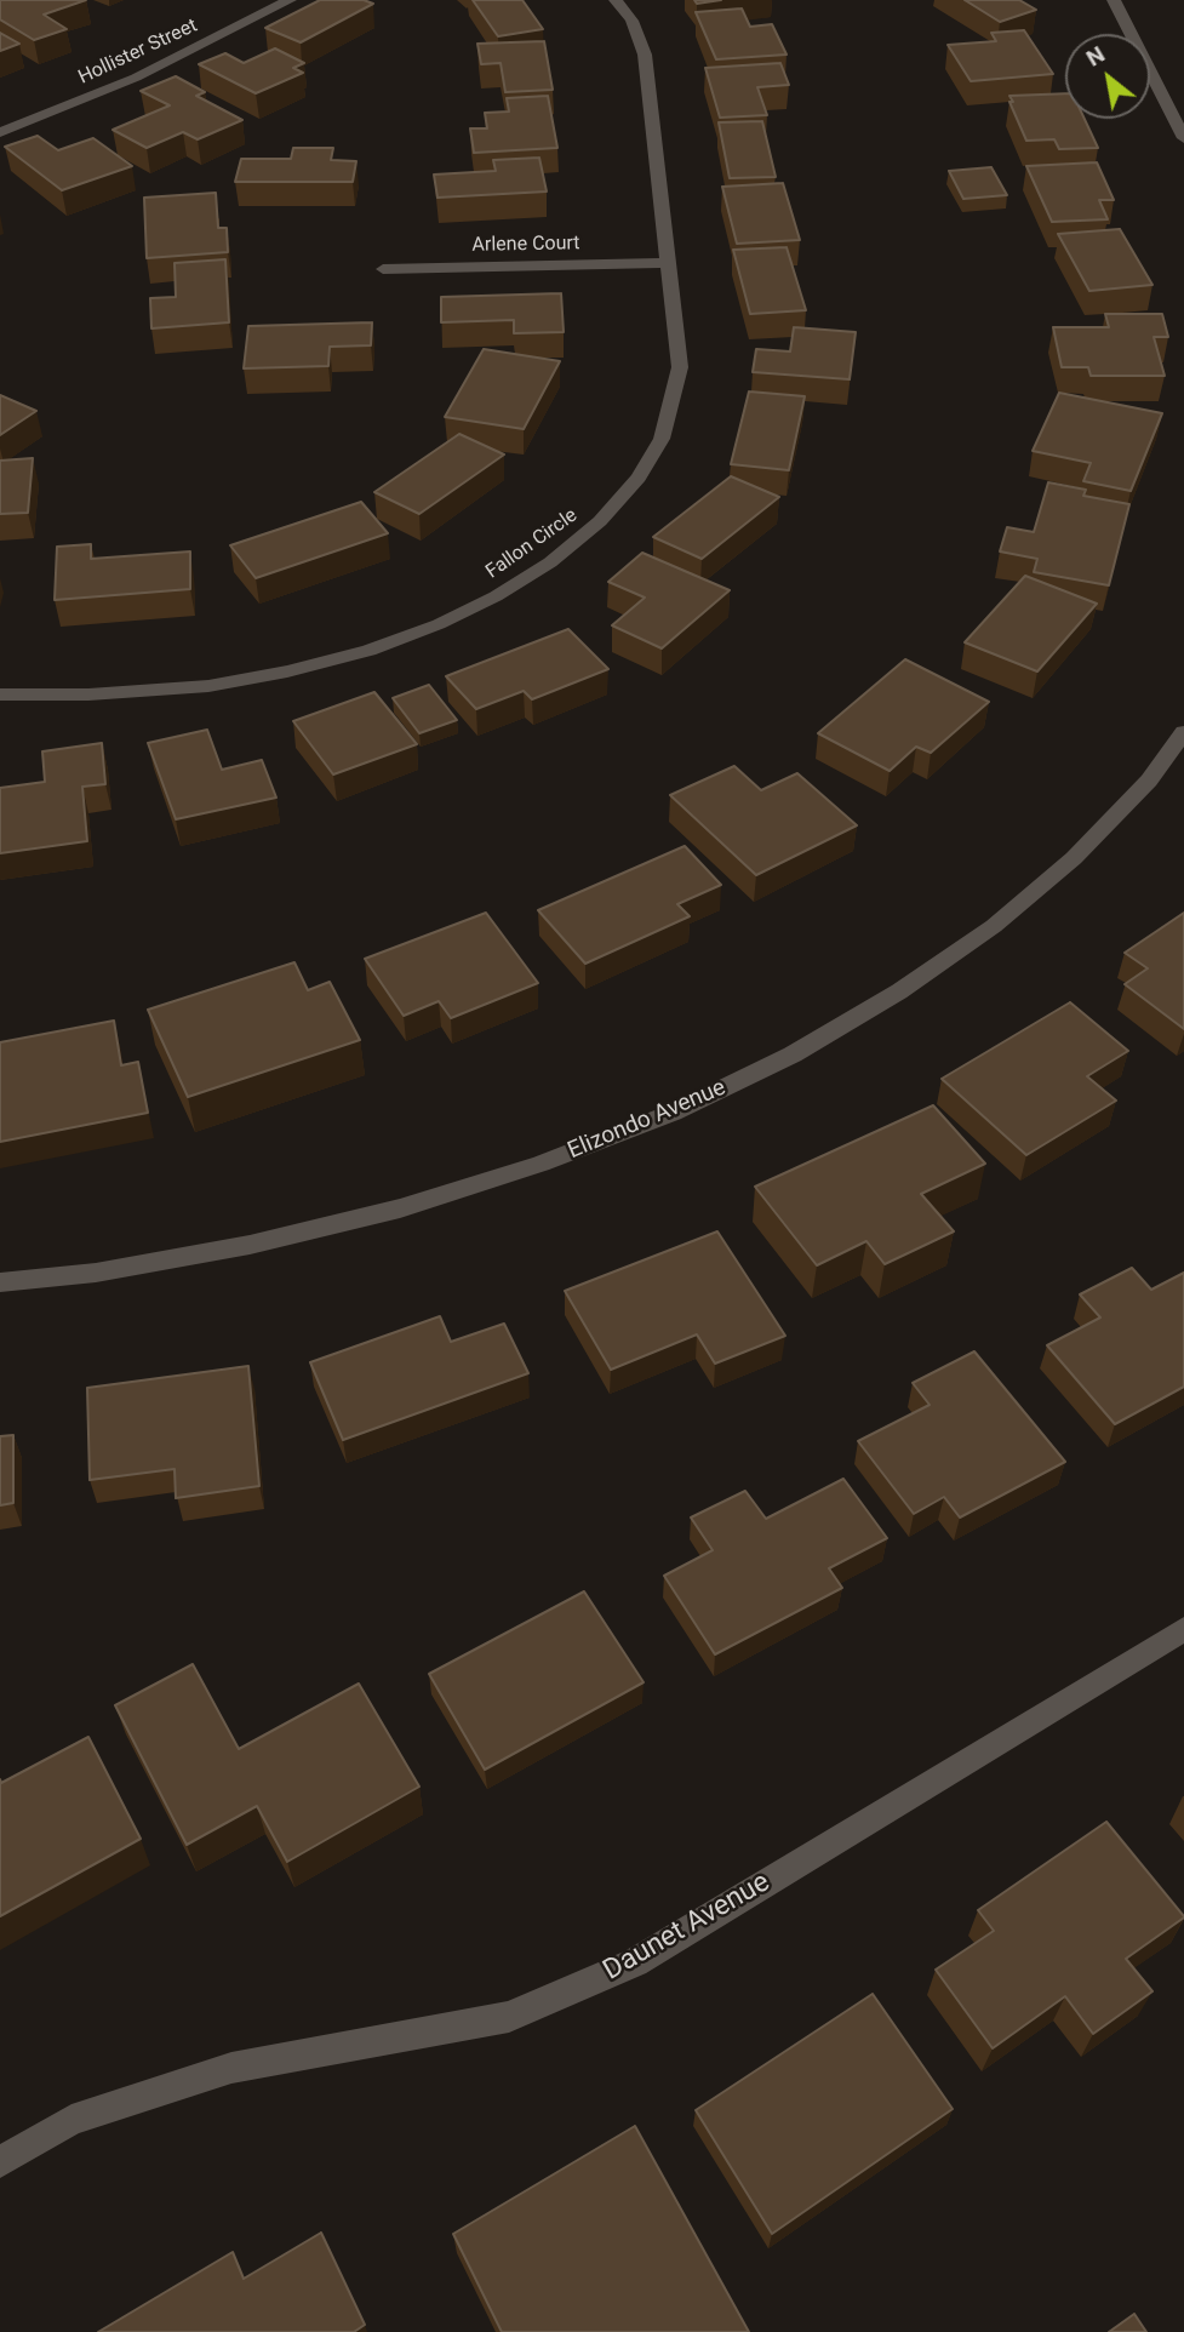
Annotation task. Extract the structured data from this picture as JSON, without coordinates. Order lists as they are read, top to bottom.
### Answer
{
  "streets": {
    "street": [
      "Hollister Street",
      "Arlene Court",
      "Fallon Circle",
      "Elizondo Avenue",
      "Daunet Avenue"
    ]
  },
  "crossings": [
    ["Arlene Court", "Fallon Circle"]
  ],
  "north": "top left"
}
